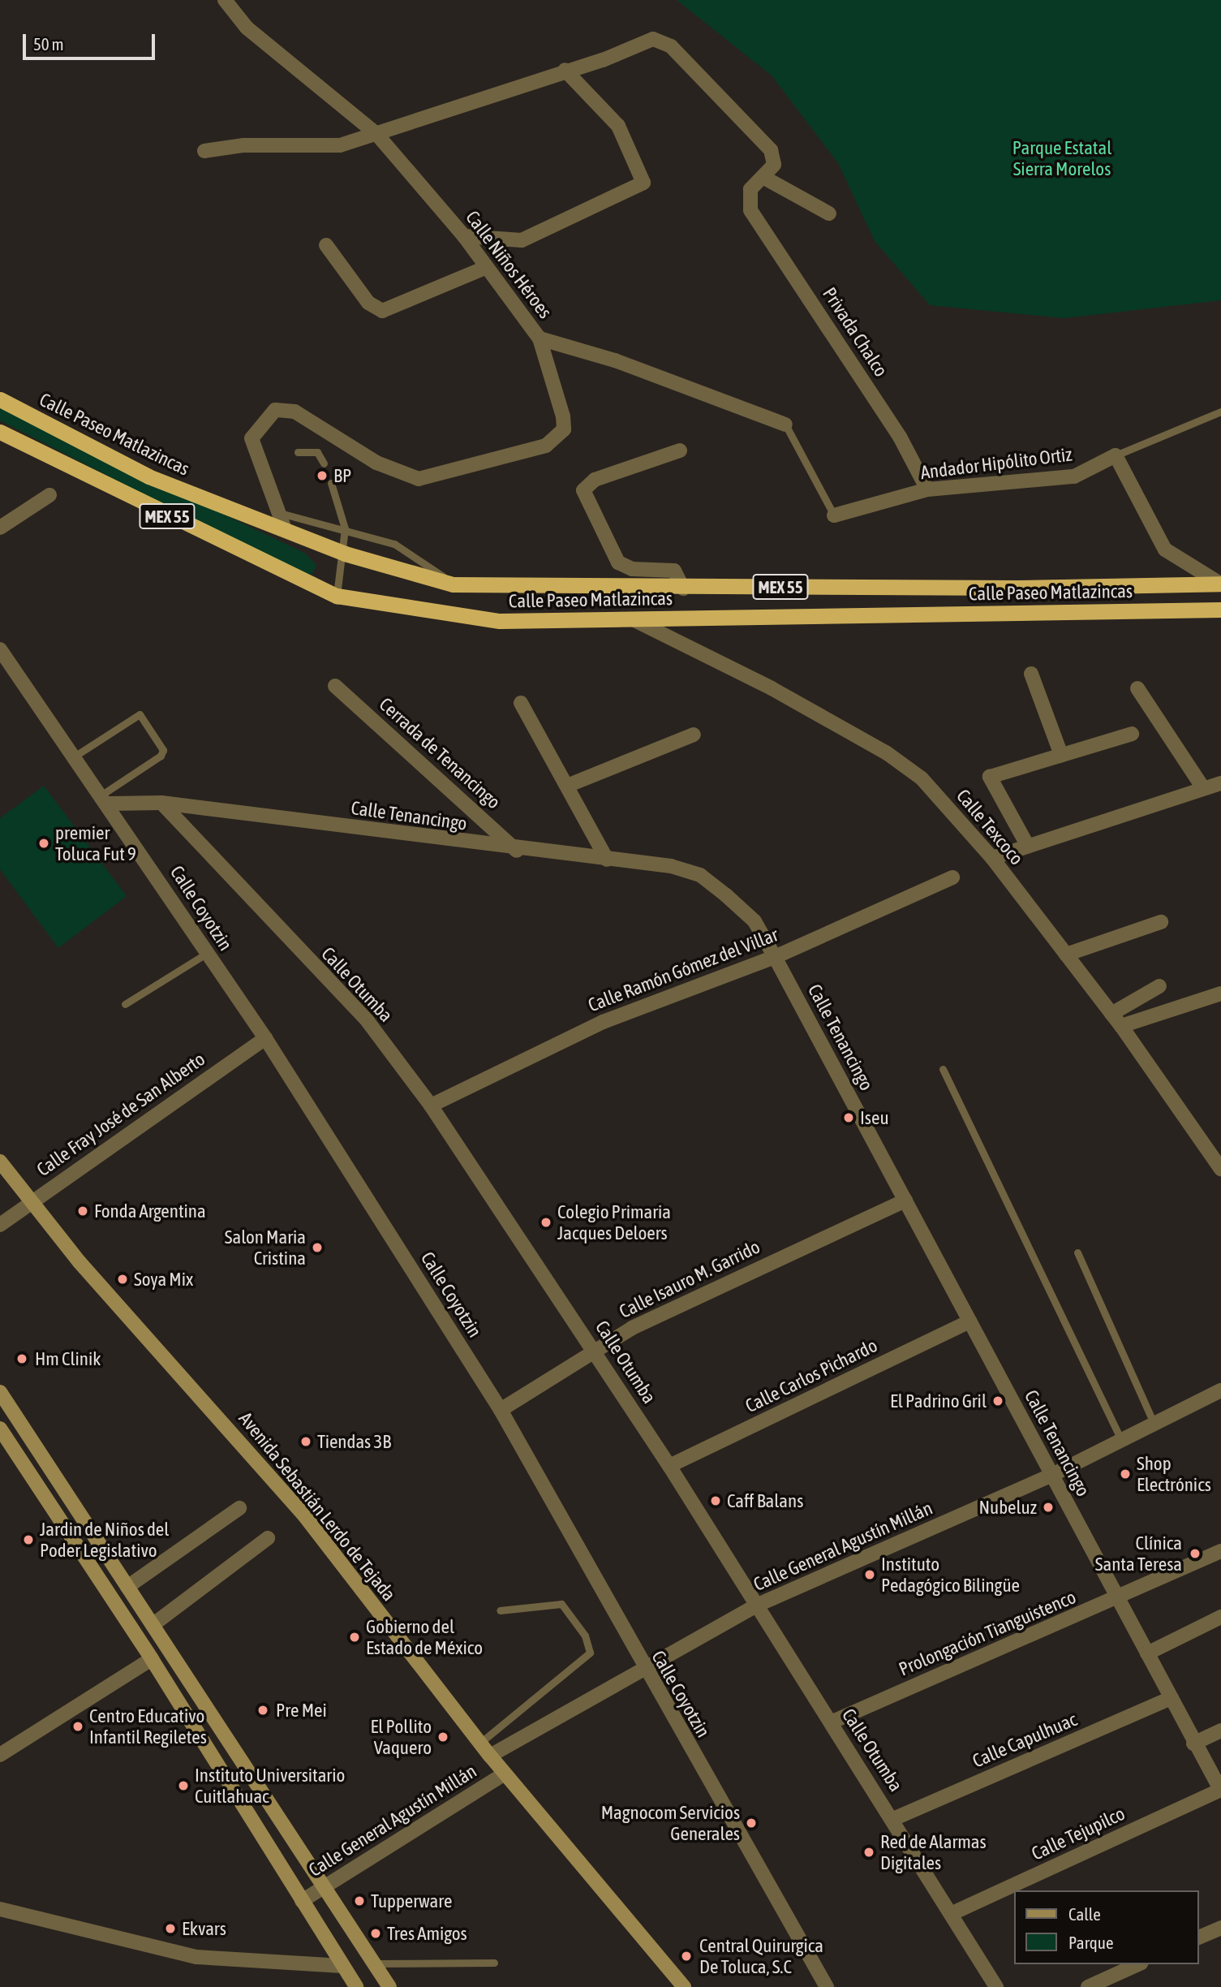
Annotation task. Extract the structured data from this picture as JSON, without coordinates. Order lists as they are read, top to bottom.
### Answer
{
  "streets": {
    "highway": ["Calle Paseo Matlazincas", "MEX 55"],
    "main road": ["Avenida Sebastián Lerdo de Tejada"],
    "street": [
      "Calle Niños Héroes",
      "Privada Chalco",
      "Andador Hipólito Ortiz",
      "Cerrada de Tenancingo",
      "Calle Tenancingo",
      "Calle Texcoco",
      "Calle Coyotzin",
      "Calle Ramón Gómez del Villar",
      "Calle Otumba",
      "Calle Fray José de San Alberto",
      "Calle Isauro M. Garrido",
      "Calle Carlos Pichardo",
      "Calle General Agustín Millán",
      "Prolongación Tianguistenco",
      "Calle Capulhuac",
      "Calle Tejupilco"
    ]
  },
  "crossings": [
    ["Calle Niños Héroes", "Calle Paseo Matlazincas"],
    ["Privada Chalco", "Andador Hipólito Ortiz"],
    ["Calle Paseo Matlazincas", "Calle Texcoco"],
    ["Cerrada de Tenancingo", "Calle Tenancingo"],
    ["Calle Tenancingo", "Calle Coyotzin"],
    ["Calle Tenancingo", "Calle Ramón Gómez del Villar"],
    ["Calle Tenancingo", "Calle Otumba"],
    ["Calle Tenancingo", "Calle Isauro M. Garrido"],
    ["Calle Tenancingo", "Calle Carlos Pichardo"],
    ["Calle Tenancingo", "Calle General Agustín Millán"],
    ["Calle Tenancingo", "Prolongación Tianguistenco"],
    ["Calle Tenancingo", "Calle Capulhuac"],
    ["Calle Tenancingo", "Calle Tejupilco"],
    ["Calle Coyotzin", "Calle Fray José de San Alberto"],
    ["Calle Coyotzin", "Calle Isauro M. Garrido"],
    ["Calle Coyotzin", "Calle General Agustín Millán"],
    ["Calle Ramón Gómez del Villar", "Calle Otumba"],
    ["Calle Otumba", "Calle Isauro M. Garrido"],
    ["Calle Otumba", "Calle Carlos Pichardo"],
    ["Calle Otumba", "Calle General Agustín Millán"],
    ["Calle Otumba", "Prolongación Tianguistenco"],
    ["Calle Otumba", "Calle Capulhuac"],
    ["Calle Otumba", "Calle Tejupilco"],
    ["Calle Fray José de San Alberto", "Avenida Sebastián Lerdo de Tejada"],
    ["Avenida Sebastián Lerdo de Tejada", "Calle General Agustín Millán"]
  ],
  "parks": ["Parque Estatal Sierra Morelos"],
  "places": [
    "BP",
    "premier Toluca Fut 9",
    "Iseu",
    "Fonda Argentina",
    "Colegio Primaria Jacques Deloers",
    "Salon Maria Cristina",
    "Soya Mix",
    "Hm Clinik",
    "El Padrino Gril",
    "Tiendas 3B",
    "Shop Electrónics",
    "Caff Balans",
    "Nubeluz",
    "Jardin de Niños del Poder Legislativo",
    "Clínica Santa Teresa",
    "Instituto Pedagógico Bilingüe",
    "Gobierno del Estado de México",
    "Pre Mei",
    "Centro Educativo Infantil Regiletes",
    "El Pollito Vaquero",
    "Instituto Universitario Cuitlahuac",
    "Magnocom Servicios Generales",
    "Red de Alarmas Digitales",
    "Tupperware",
    "Ekvars",
    "Tres Amigos",
    "Central Quirurgica De Toluca, S.C"
  ],
  "legend": ["Calle", "Parque"],
  "scale_bar": "50 m"
}
